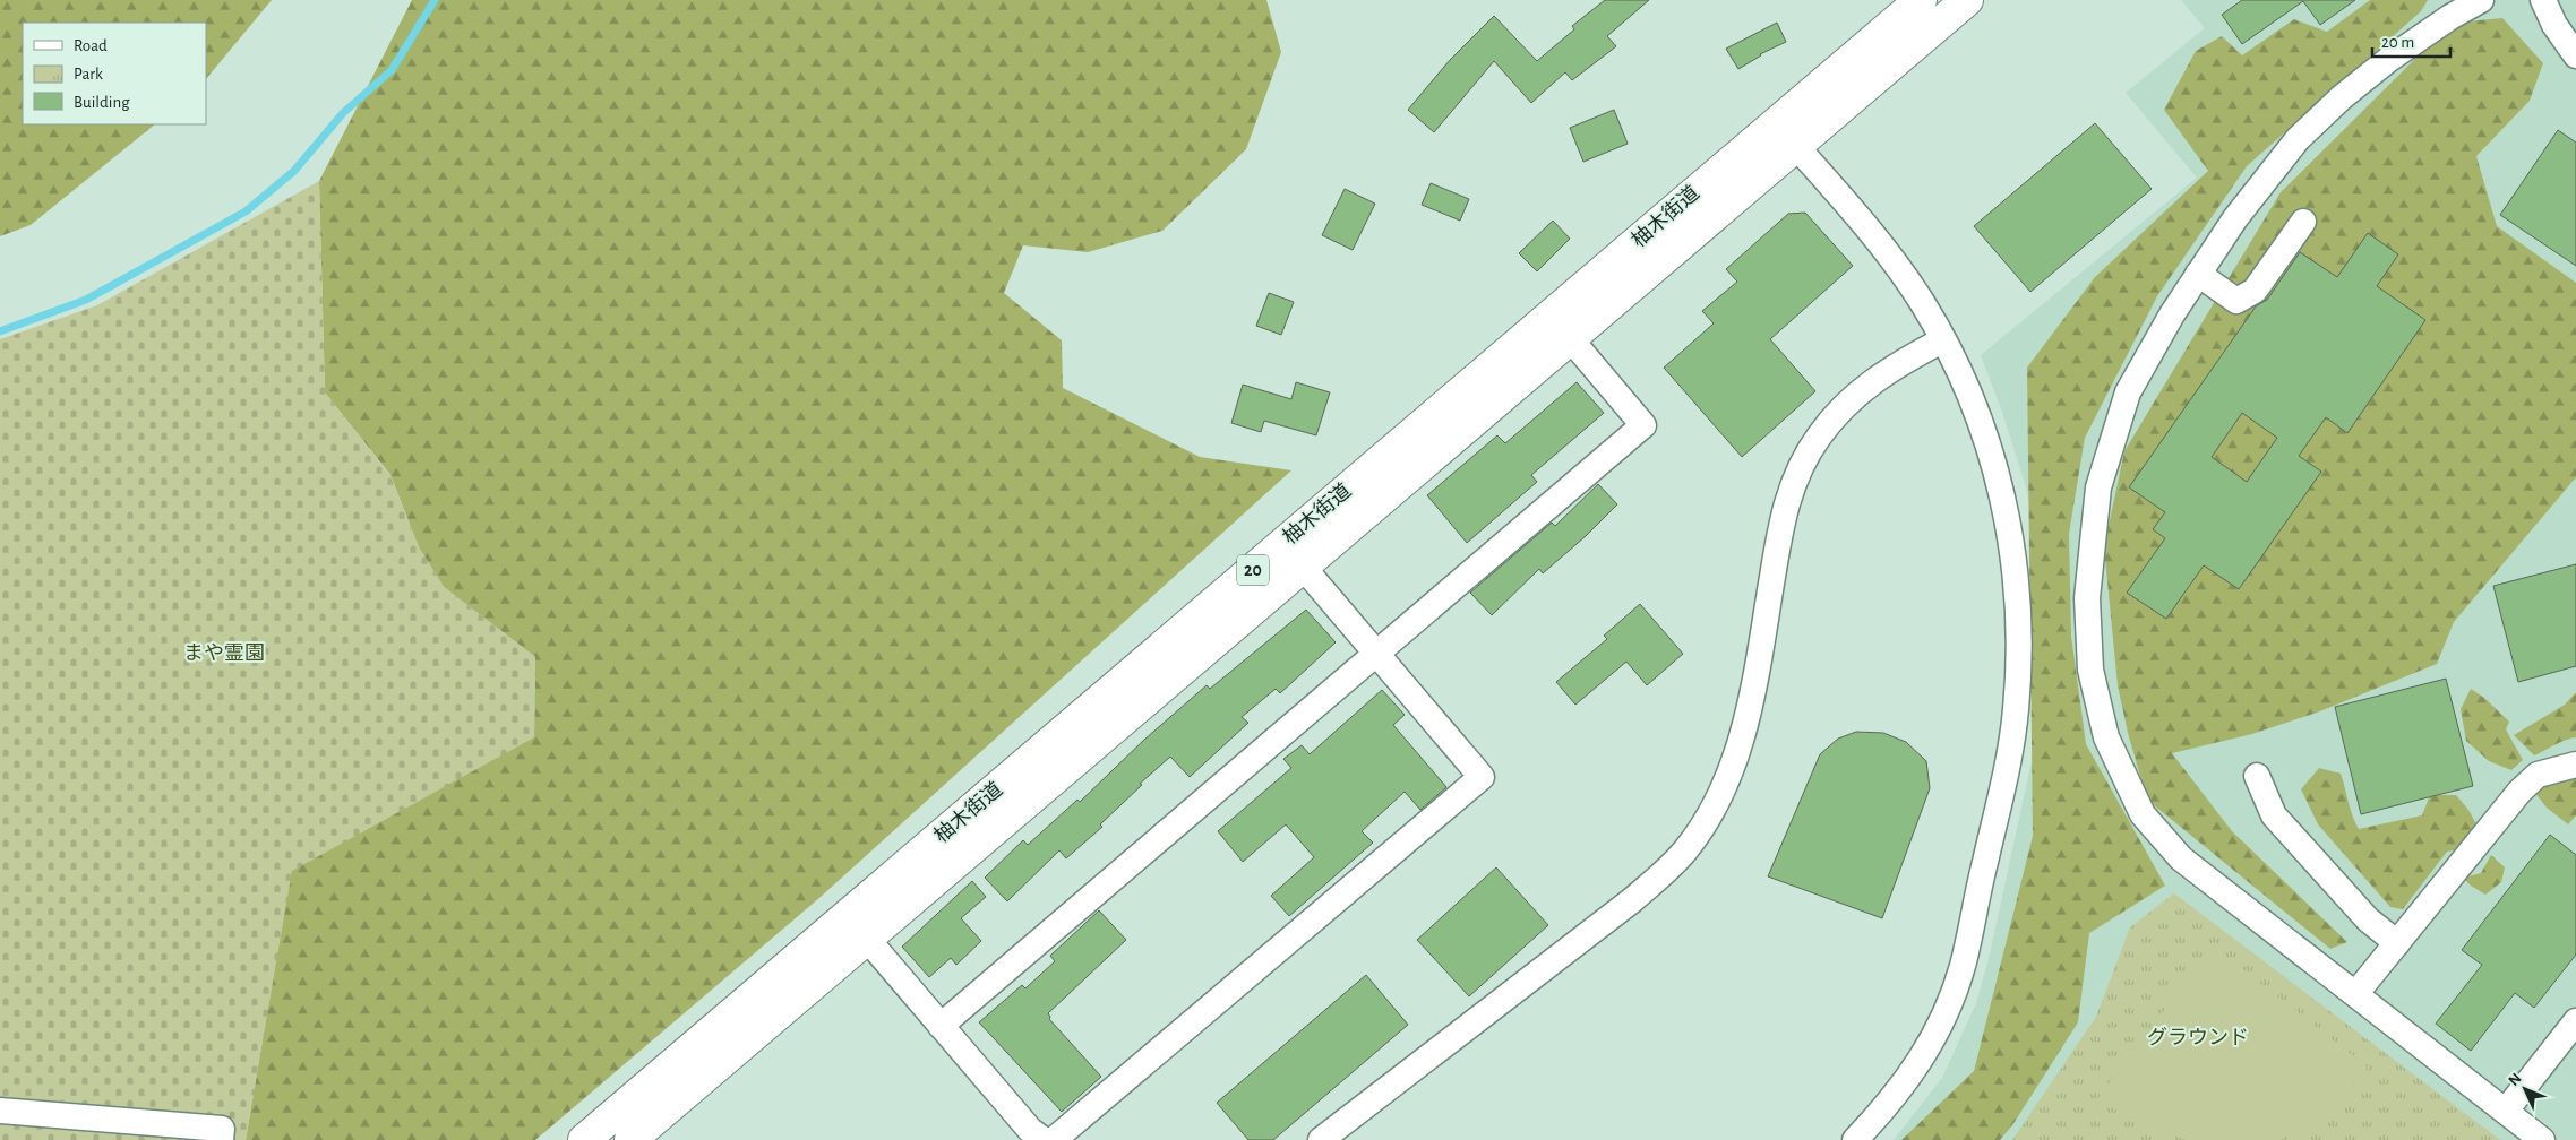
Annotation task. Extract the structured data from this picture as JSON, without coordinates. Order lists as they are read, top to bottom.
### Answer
{
  "streets": {
    "main road": ["柚木街道", "20"]
  },
  "parks": ["まや霊園", "グラウンド"],
  "legend": ["Road", "Park", "Building"],
  "scale_bar": "20 m",
  "north": "top left"
}
